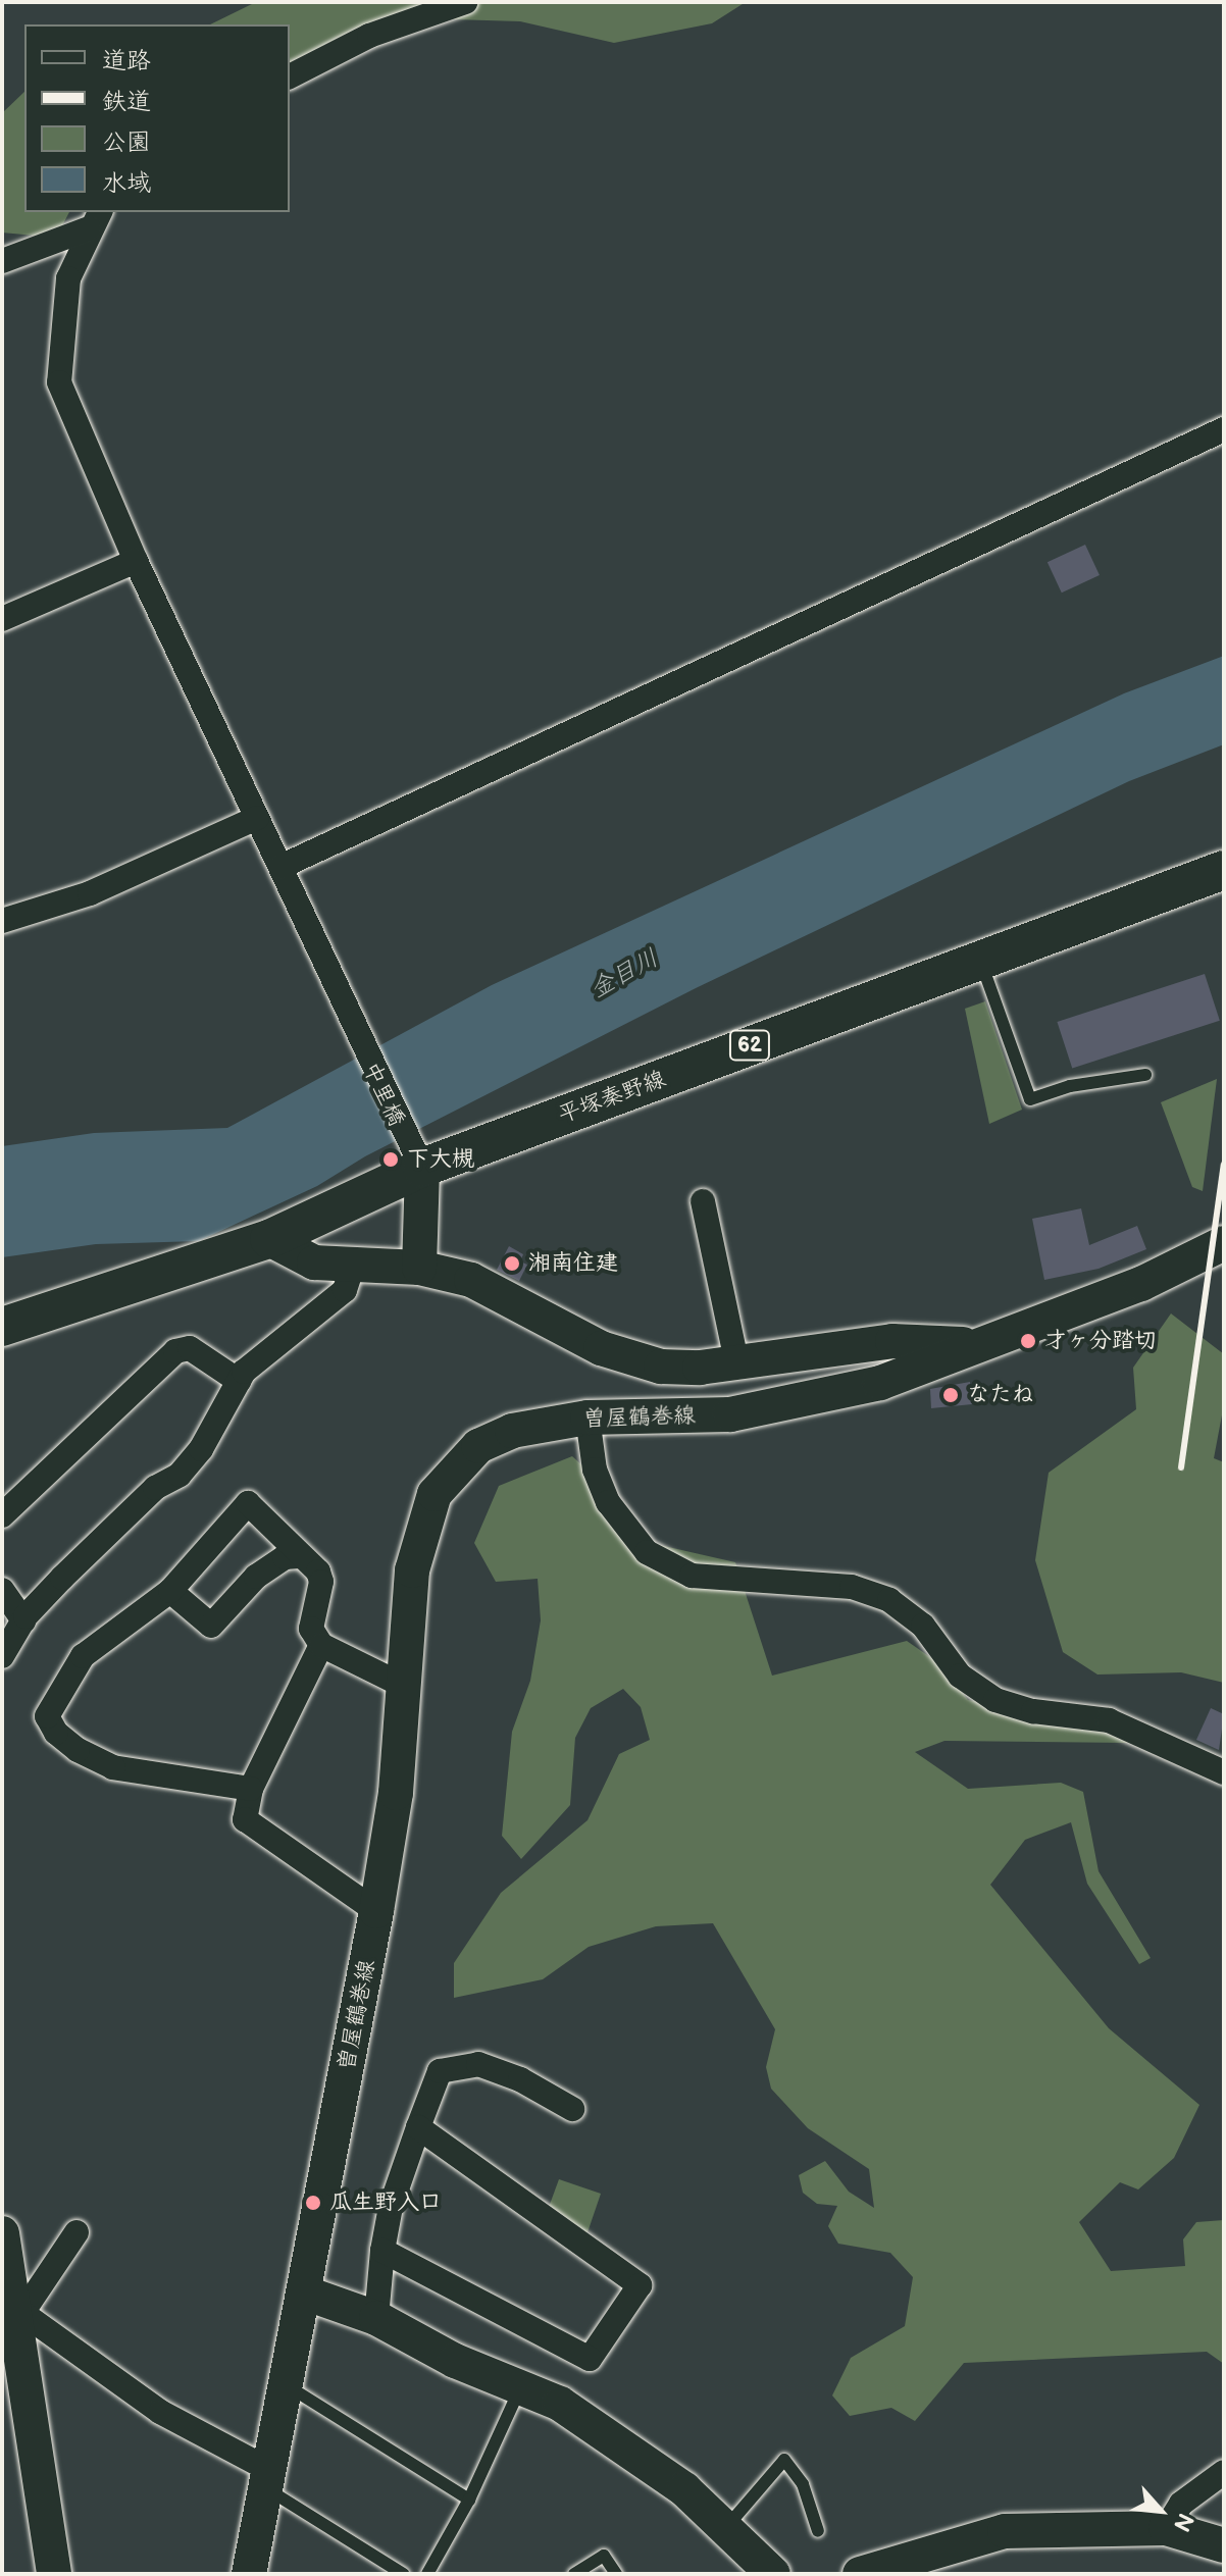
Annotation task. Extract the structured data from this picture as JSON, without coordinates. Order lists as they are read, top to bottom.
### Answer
{
  "streets": {
    "main road": ["62", "平塚秦野線", "曽屋鶴巻線"],
    "street": ["中里橋"]
  },
  "crossings": [
    ["中里橋", "平塚秦野線"]
  ],
  "water": ["金目川"],
  "places": [
    "下大槻",
    "湘南住建",
    "才ヶ分踏切",
    "なたね",
    "瓜生野入口"
  ],
  "legend": [
    "道路",
    "鉄道",
    "公園",
    "水域"
  ],
  "north": "bottom right"
}
